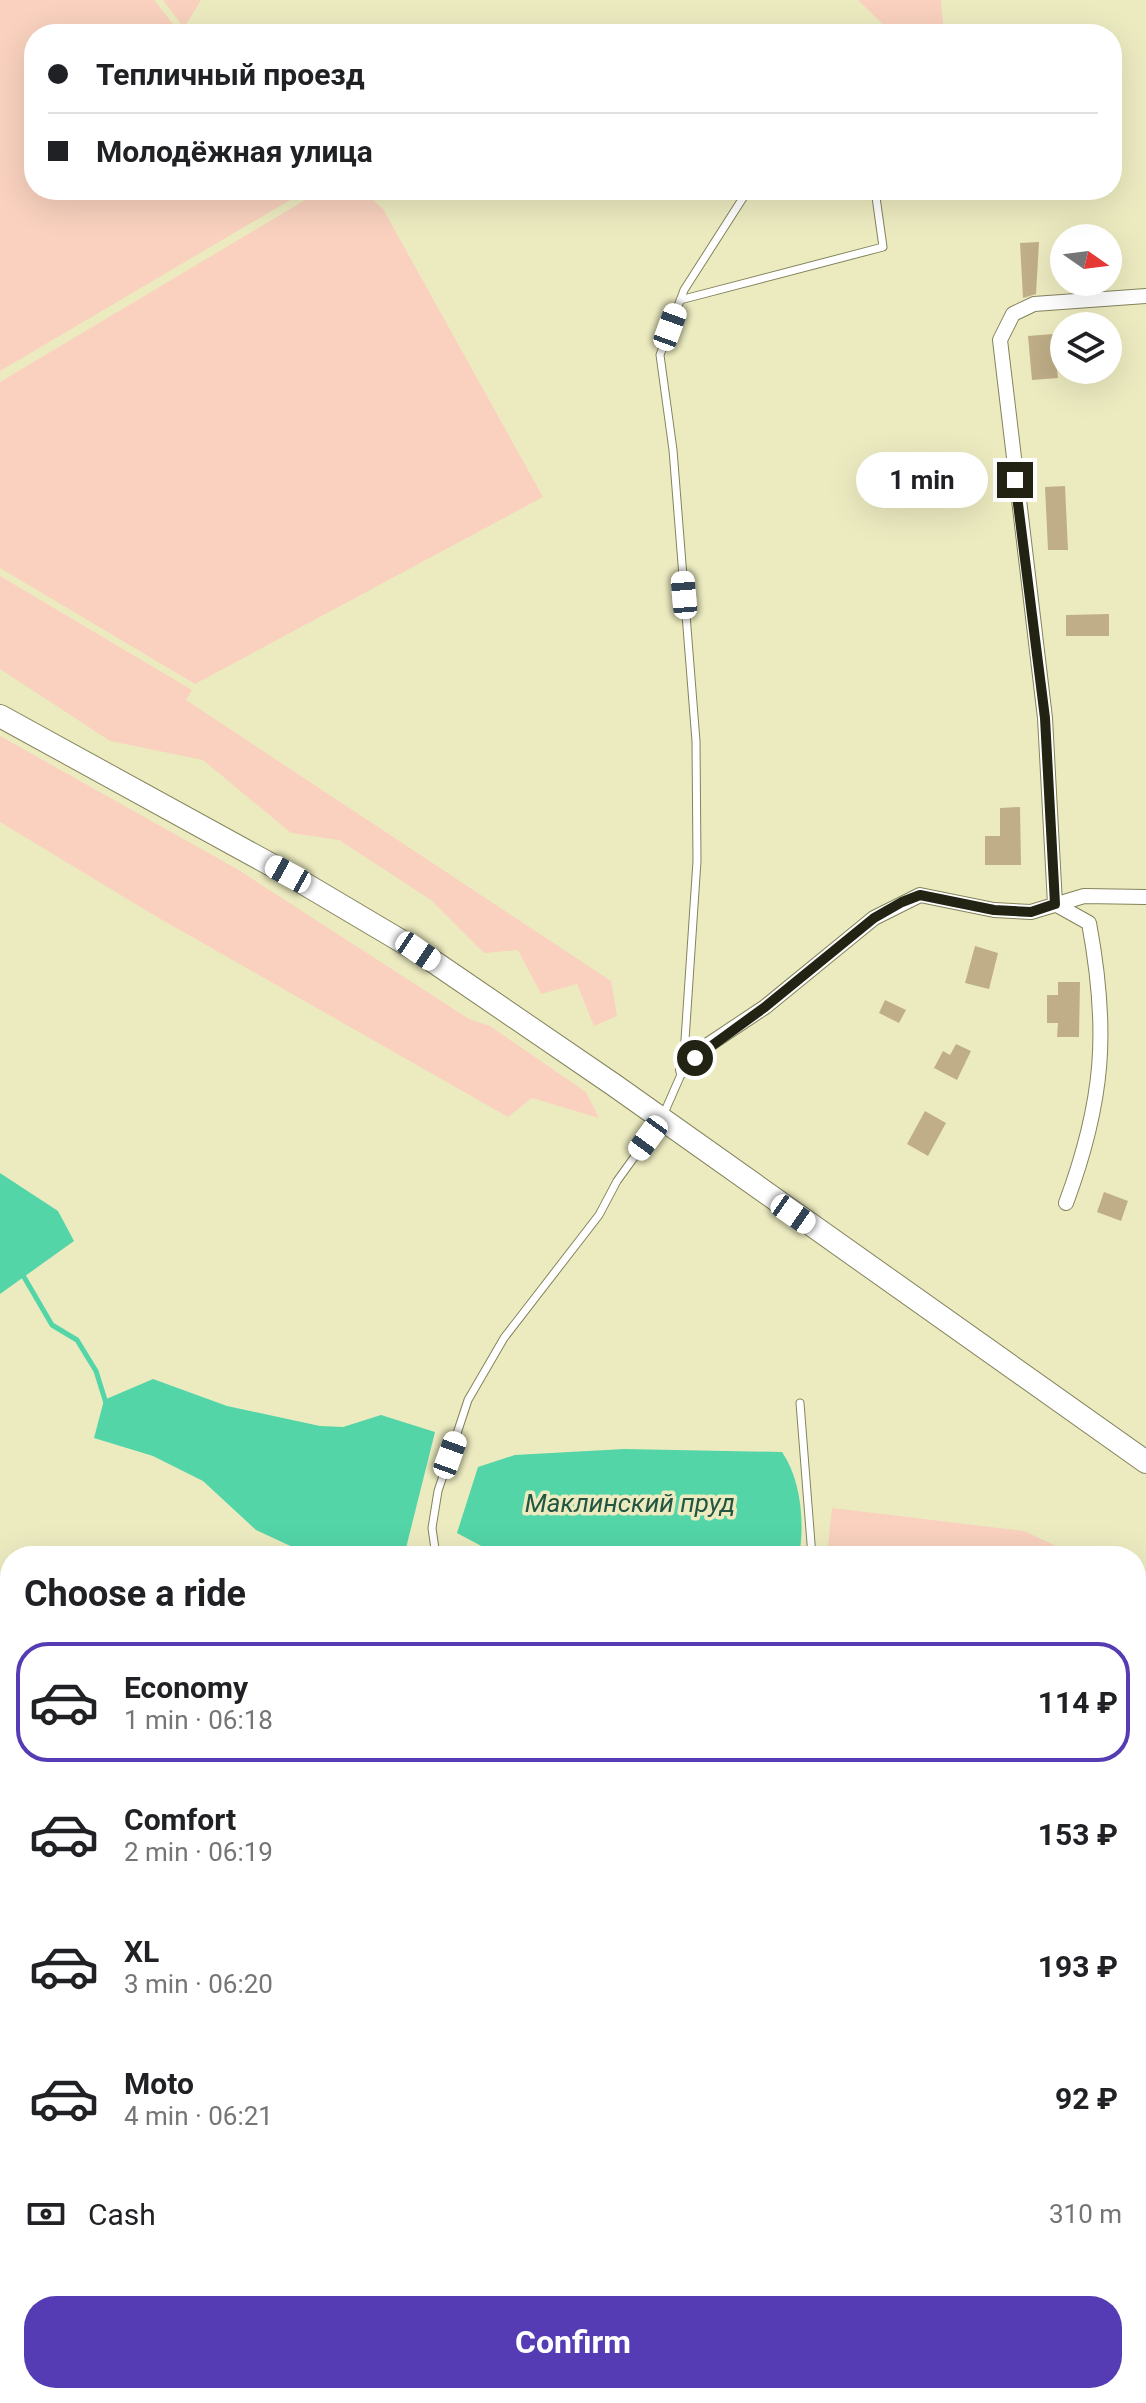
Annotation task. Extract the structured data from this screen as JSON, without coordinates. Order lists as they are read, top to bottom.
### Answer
{
  "water": ["Маклинский пруд"],
  "north": "right",
  "page": {
    "banner": ["Тепличный проезд", "Молодёжная улица"],
    "bubble": "1 min",
    "heading": "Choose a ride",
    "list": [
      {
        "name": "Economy",
        "note": "1 min · 06:18",
        "value": "114 ₽"
      },
      {
        "name": "Comfort",
        "note": "2 min · 06:19",
        "value": "153 ₽"
      },
      {
        "name": "XL",
        "note": "3 min · 06:20",
        "value": "193 ₽"
      },
      {
        "name": "Moto",
        "note": "4 min · 06:21",
        "value": "92 ₽"
      }
    ],
    "pay": ["Cash", "310 m"],
    "buttons": "Confirm"
  }
}
